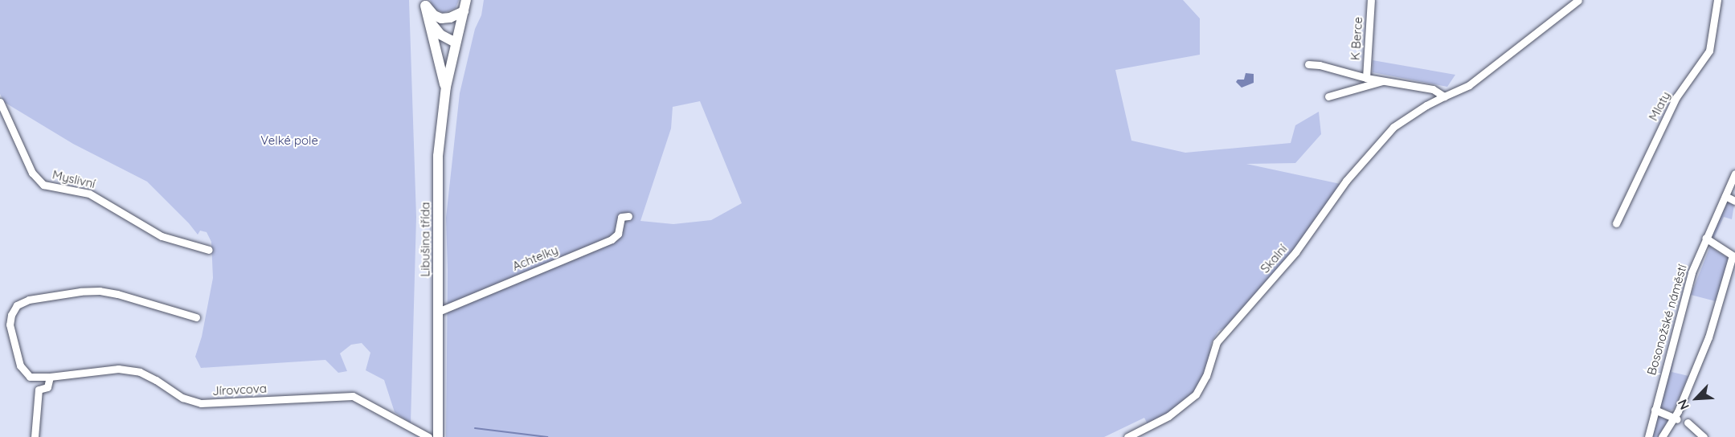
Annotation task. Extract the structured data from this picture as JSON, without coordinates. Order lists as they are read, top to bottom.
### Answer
{
  "streets": {
    "street": [
      "K Berce",
      "Mlaty",
      "Myslivní",
      "Libušina třída",
      "Achtelky",
      "Skalní",
      "Bosonožské náměstí",
      "Jírovcova"
    ]
  },
  "crossings": [
    ["Libušina třída", "Achtelky"]
  ],
  "parks": ["Velké pole"],
  "north": "bottom left"
}
